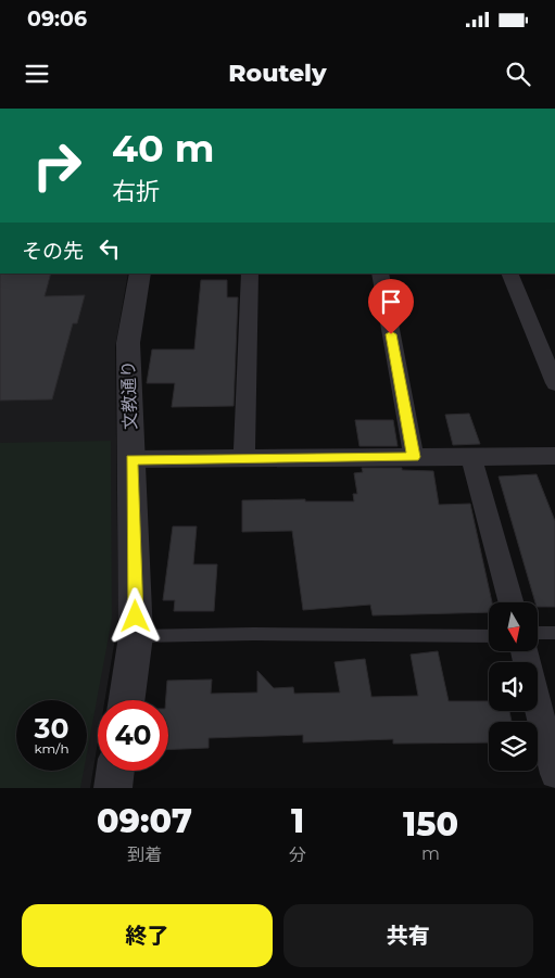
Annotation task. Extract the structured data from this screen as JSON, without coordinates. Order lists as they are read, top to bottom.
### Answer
{
  "streets": {
    "street": ["文教通り"]
  },
  "north": "bottom",
  "page": {
    "status": "09:06",
    "header": "Routely",
    "turn": ["40 m", "右折"],
    "then": "その先",
    "speed": "30 km/h",
    "limit": "40",
    "eta": [
      "09:07",
      "到着",
      "1",
      "分",
      "150",
      "m"
    ],
    "buttons": ["終了", "共有"]
  }
}
